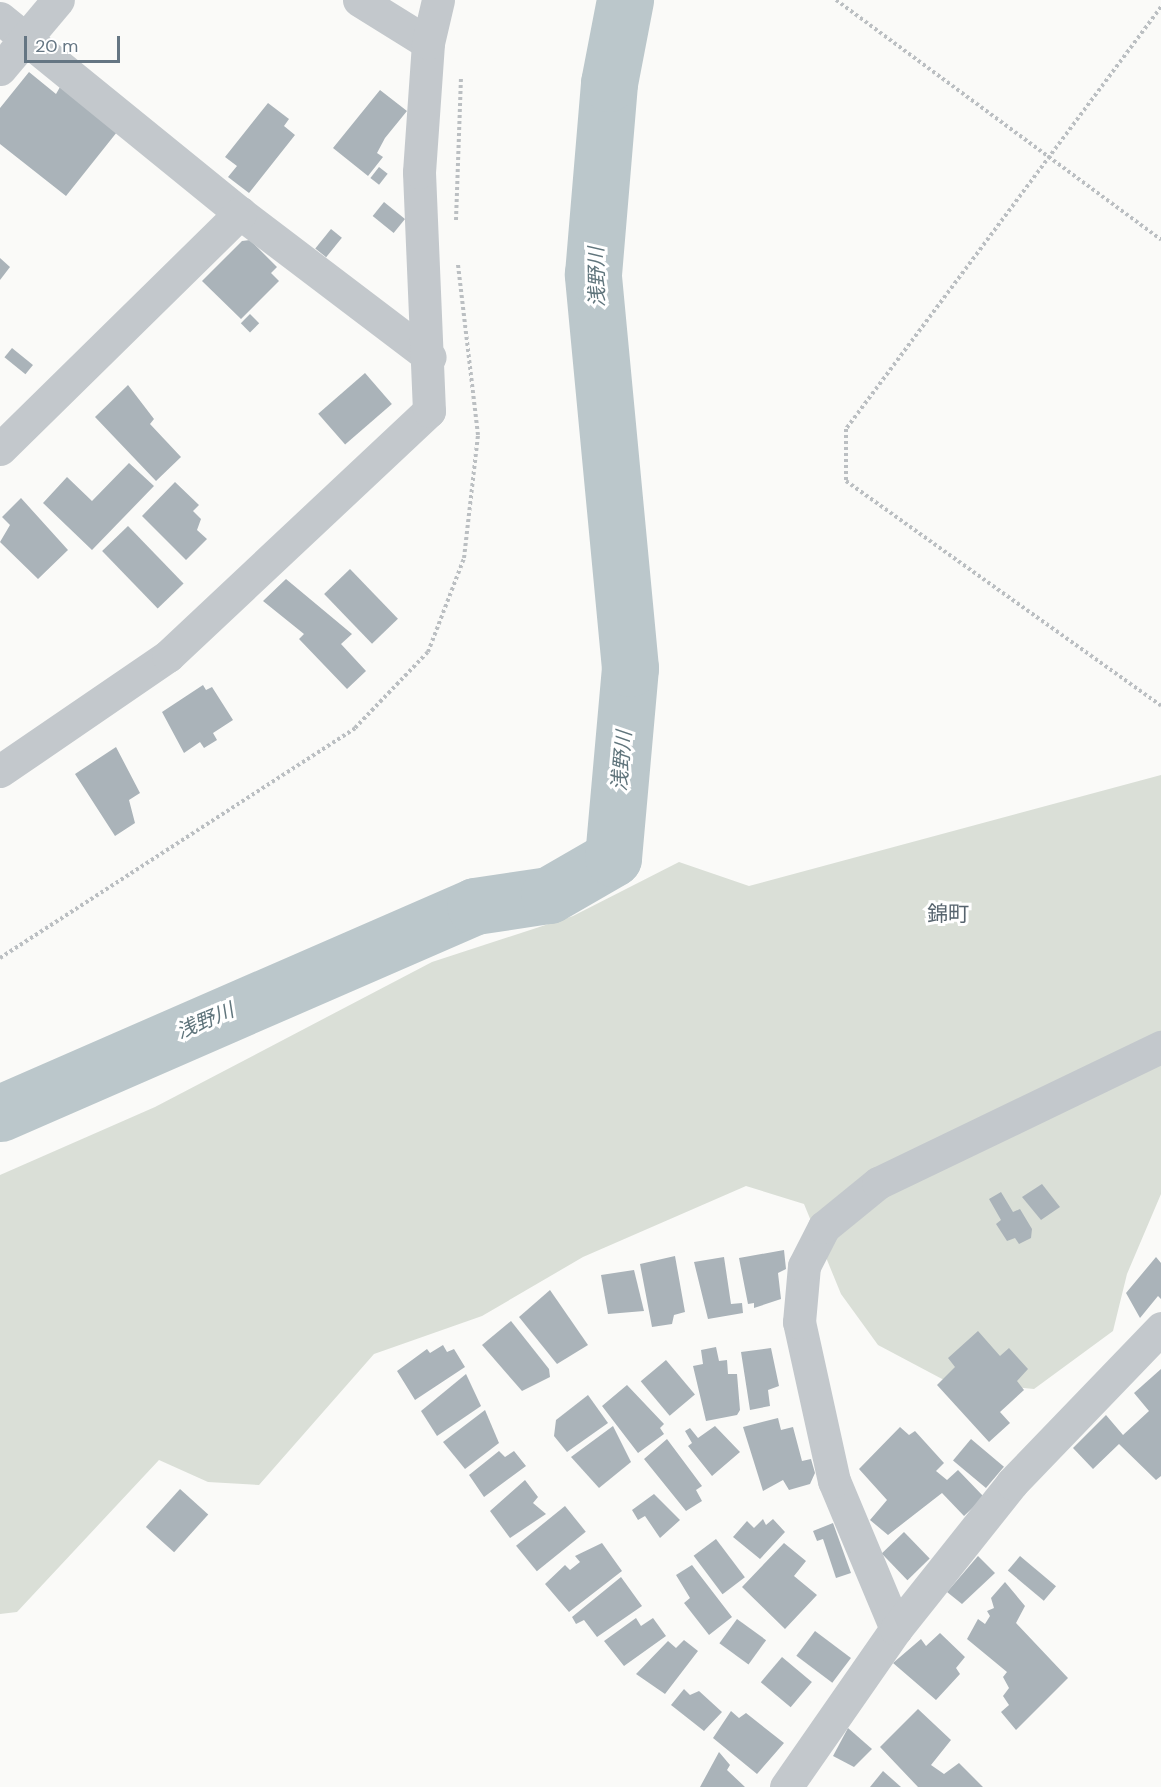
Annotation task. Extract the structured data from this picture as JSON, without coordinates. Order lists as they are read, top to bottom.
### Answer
{
  "districts": ["錦町"],
  "water": ["浅野川"],
  "scale_bar": "20 m"
}
